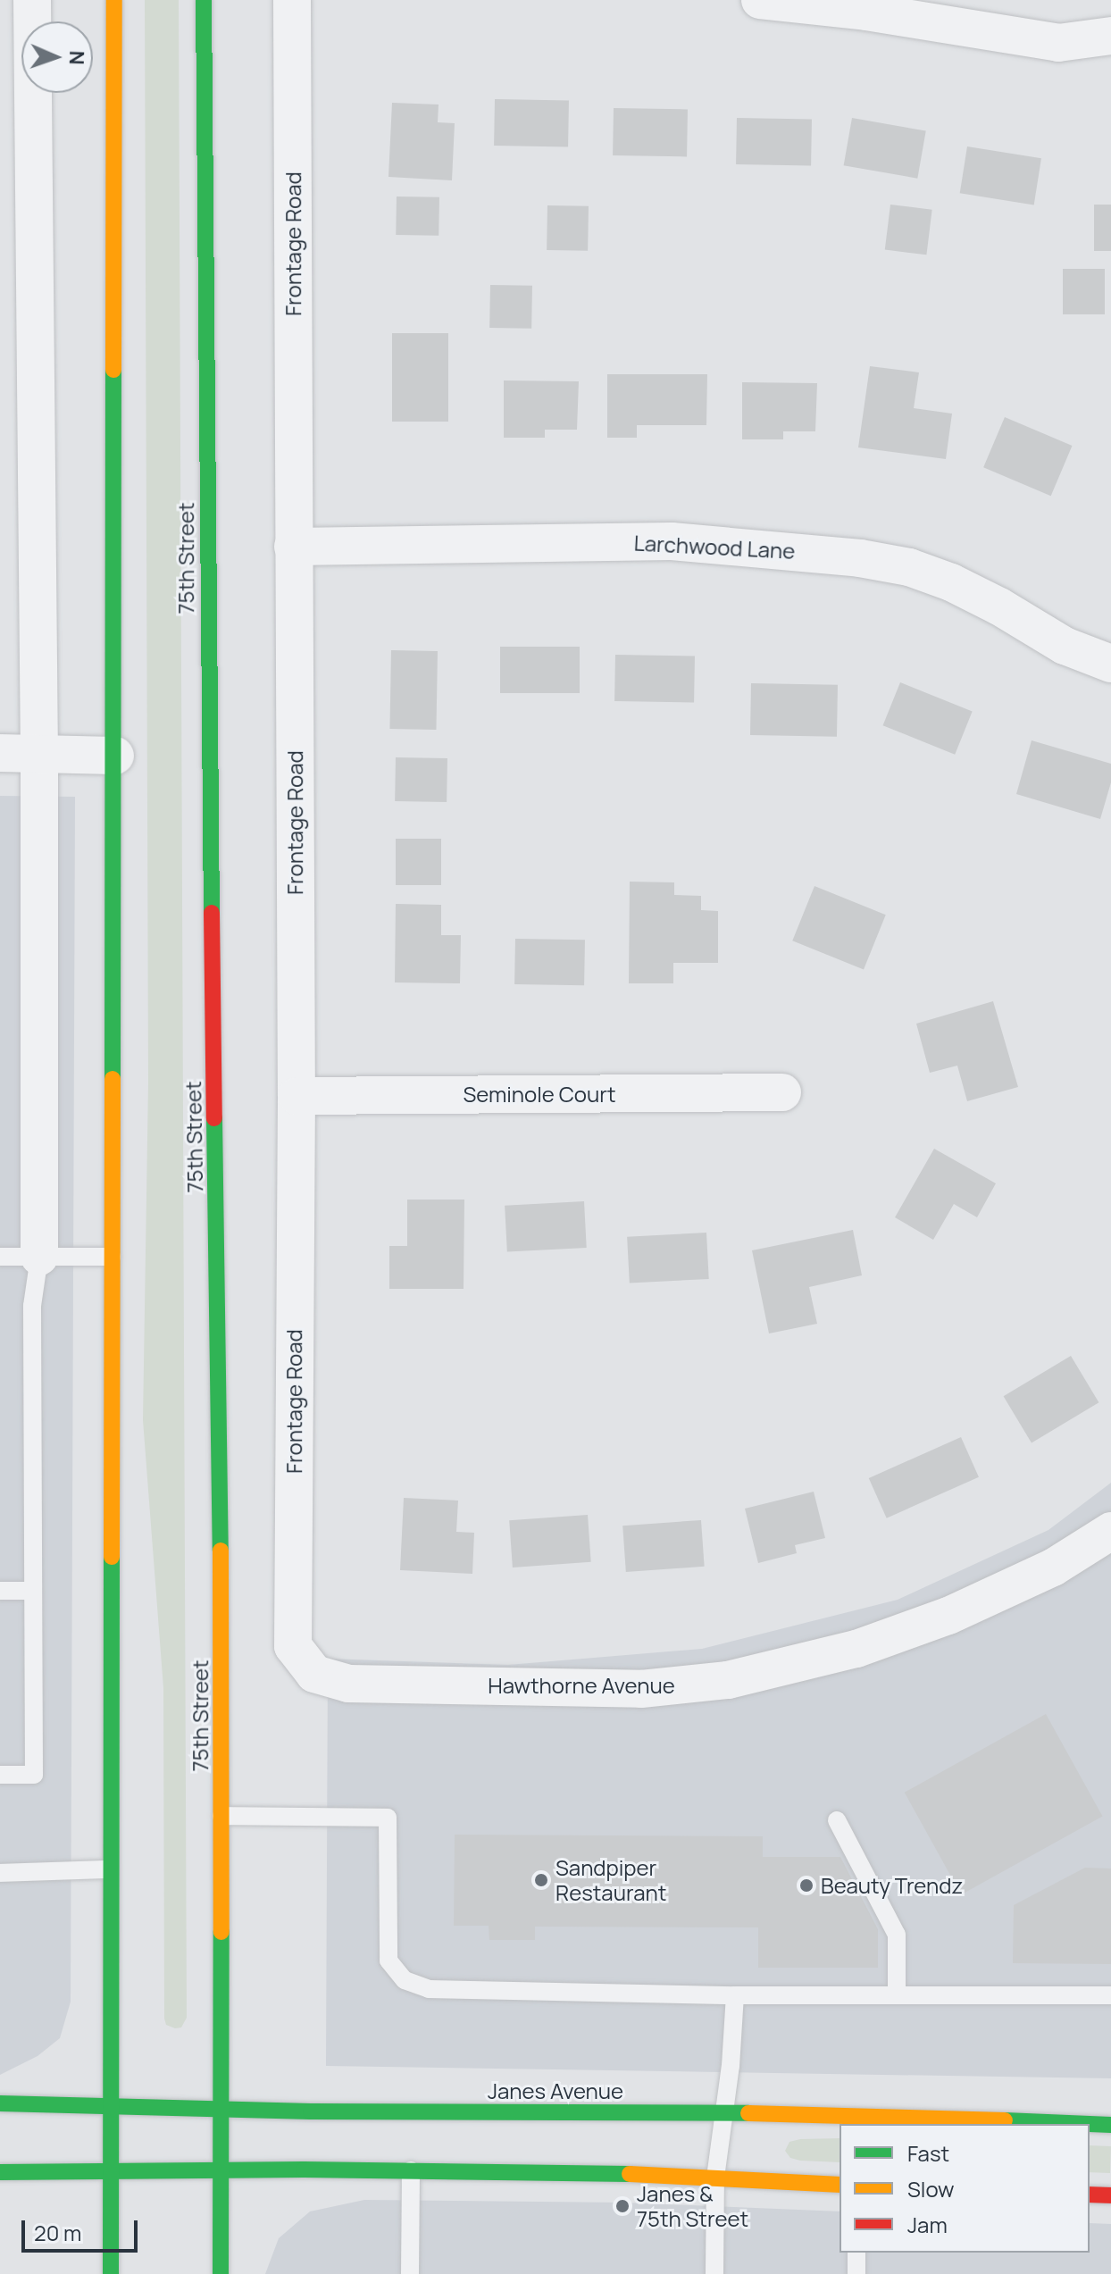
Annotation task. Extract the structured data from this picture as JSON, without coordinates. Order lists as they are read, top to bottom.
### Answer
{
  "streets": {
    "main road": ["75th Street", "Janes Avenue"],
    "street": [
      "Frontage Road",
      "Larchwood Lane",
      "Seminole Court",
      "Hawthorne Avenue"
    ]
  },
  "crossings": [
    ["Frontage Road", "Larchwood Lane"],
    ["Frontage Road", "Seminole Court"],
    ["Frontage Road", "Hawthorne Avenue"],
    ["75th Street", "Janes Avenue"]
  ],
  "places": ["Sandpiper Restaurant", "Beauty Trendz", "Janes & 75th Street"],
  "legend": ["Fast", "Slow", "Jam"],
  "scale_bar": "20 m",
  "north": "right"
}
